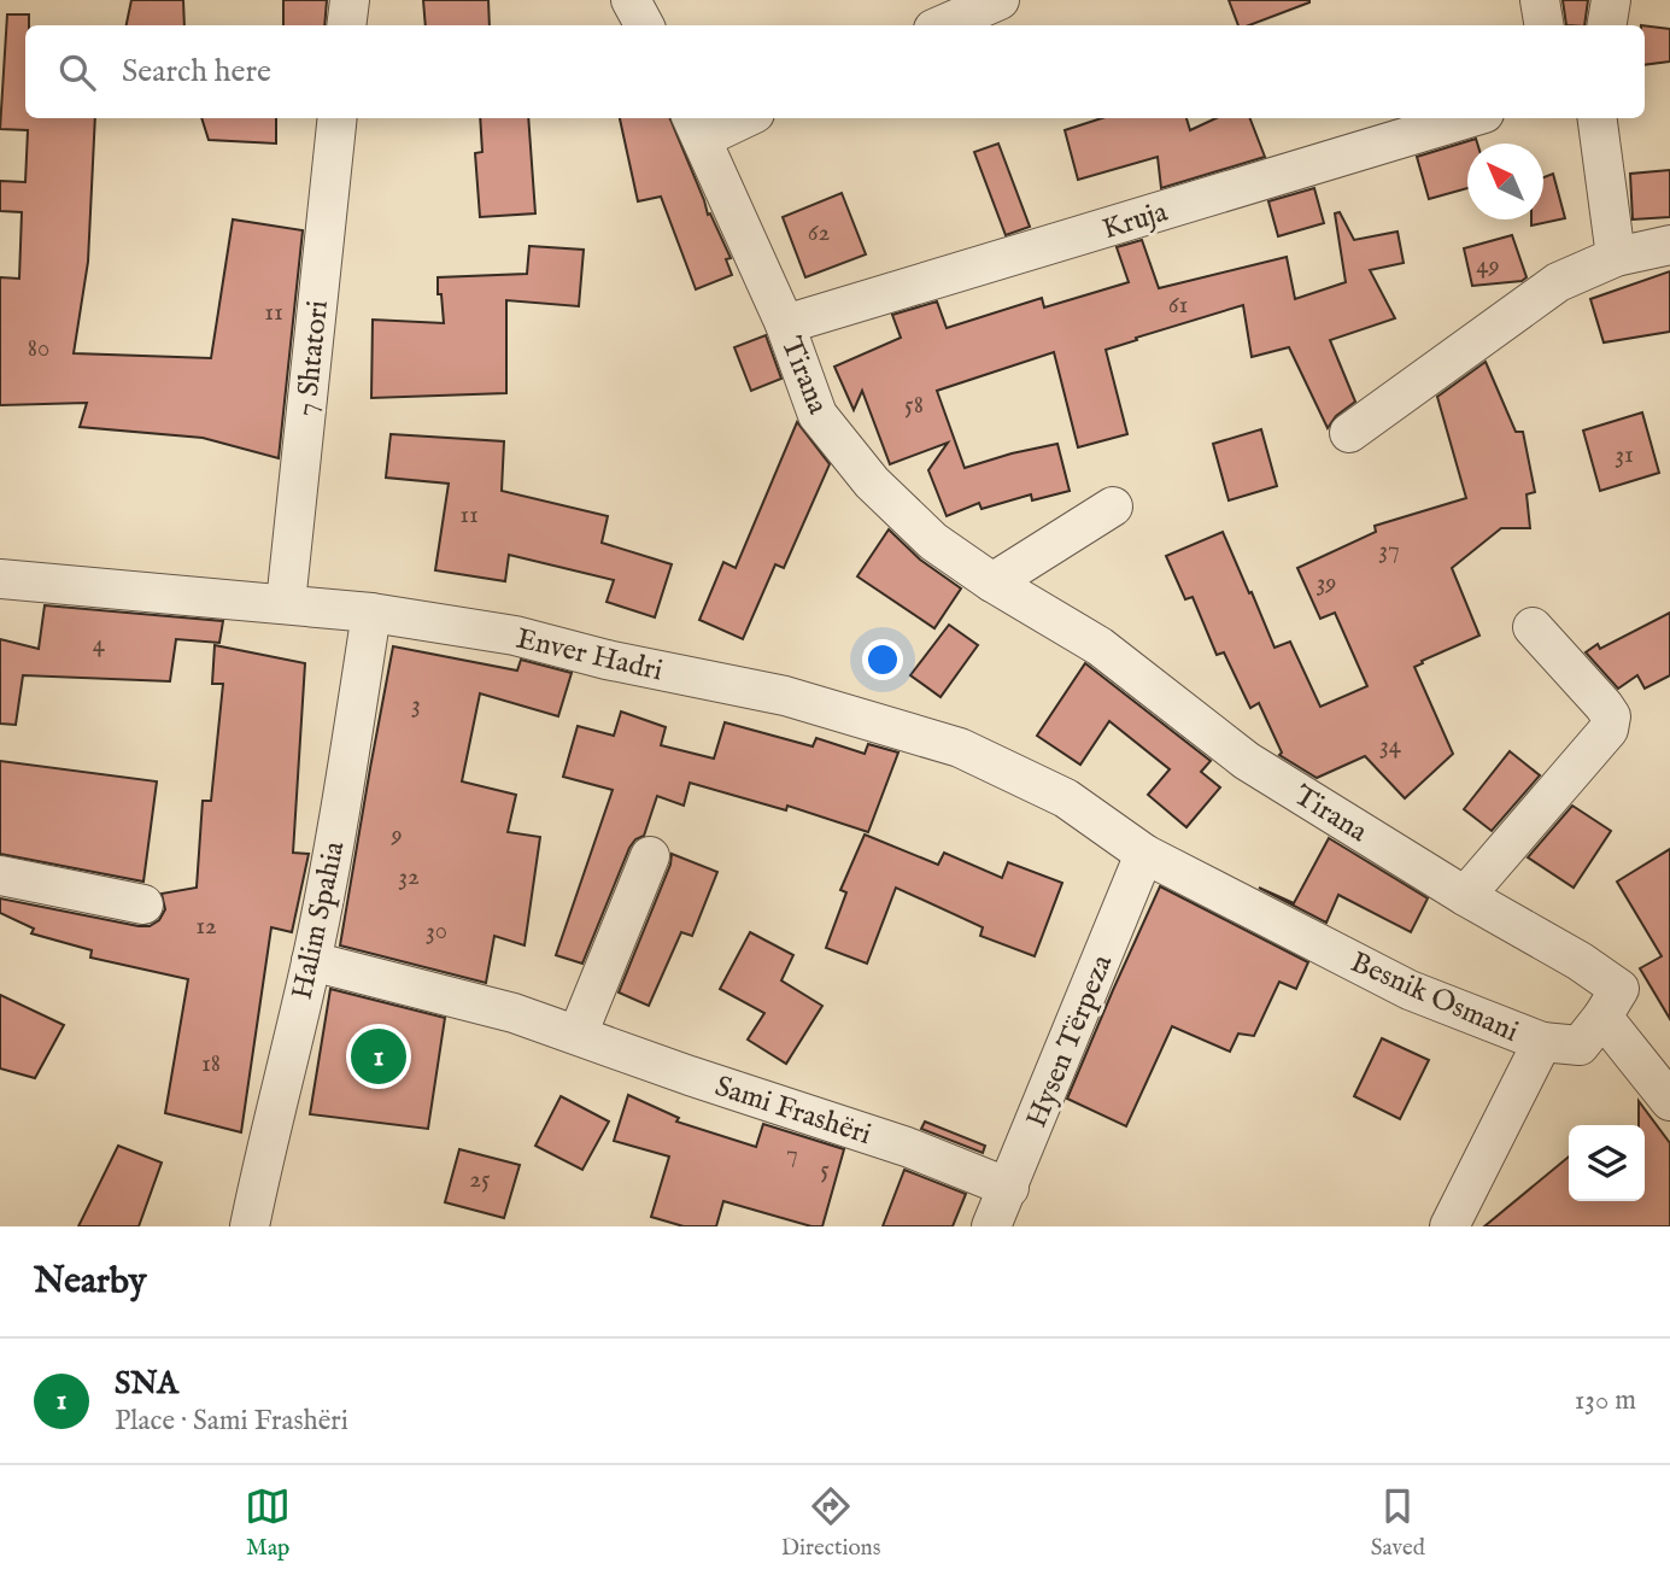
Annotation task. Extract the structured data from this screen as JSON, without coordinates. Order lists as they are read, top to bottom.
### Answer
{
  "streets": {
    "street": [
      "Kruja",
      "7 Shtatori",
      "Tirana",
      "Enver Hadri",
      "Halim Spahia",
      "Besnik Osmani",
      "Hysen Tërpeza",
      "Sami Frashëri"
    ]
  },
  "crossings": [
    ["Kruja", "Tirana"],
    ["7 Shtatori", "Enver Hadri"],
    ["Enver Hadri", "Halim Spahia"],
    ["Enver Hadri", "Besnik Osmani"],
    ["Enver Hadri", "Hysen Tërpeza"],
    ["Halim Spahia", "Sami Frashëri"],
    ["Besnik Osmani", "Hysen Tërpeza"],
    ["Hysen Tërpeza", "Sami Frashëri"]
  ],
  "house_numbers": [
    "62",
    "49",
    "61",
    "11",
    "80",
    "58",
    "31",
    "11",
    "37",
    "39",
    "4",
    "3",
    "34",
    "9",
    "32",
    "12",
    "30",
    "18",
    "7",
    "5",
    "25"
  ],
  "north": "top left",
  "page": {
    "search": "Search here",
    "pins": "1",
    "heading": "Nearby",
    "list": [
      {
        "mark": "1",
        "name": "SNA",
        "note": "Place · Sami Frashëri",
        "value": "130 m"
      }
    ],
    "nav": ["Map", "Directions", "Saved"]
  }
}
